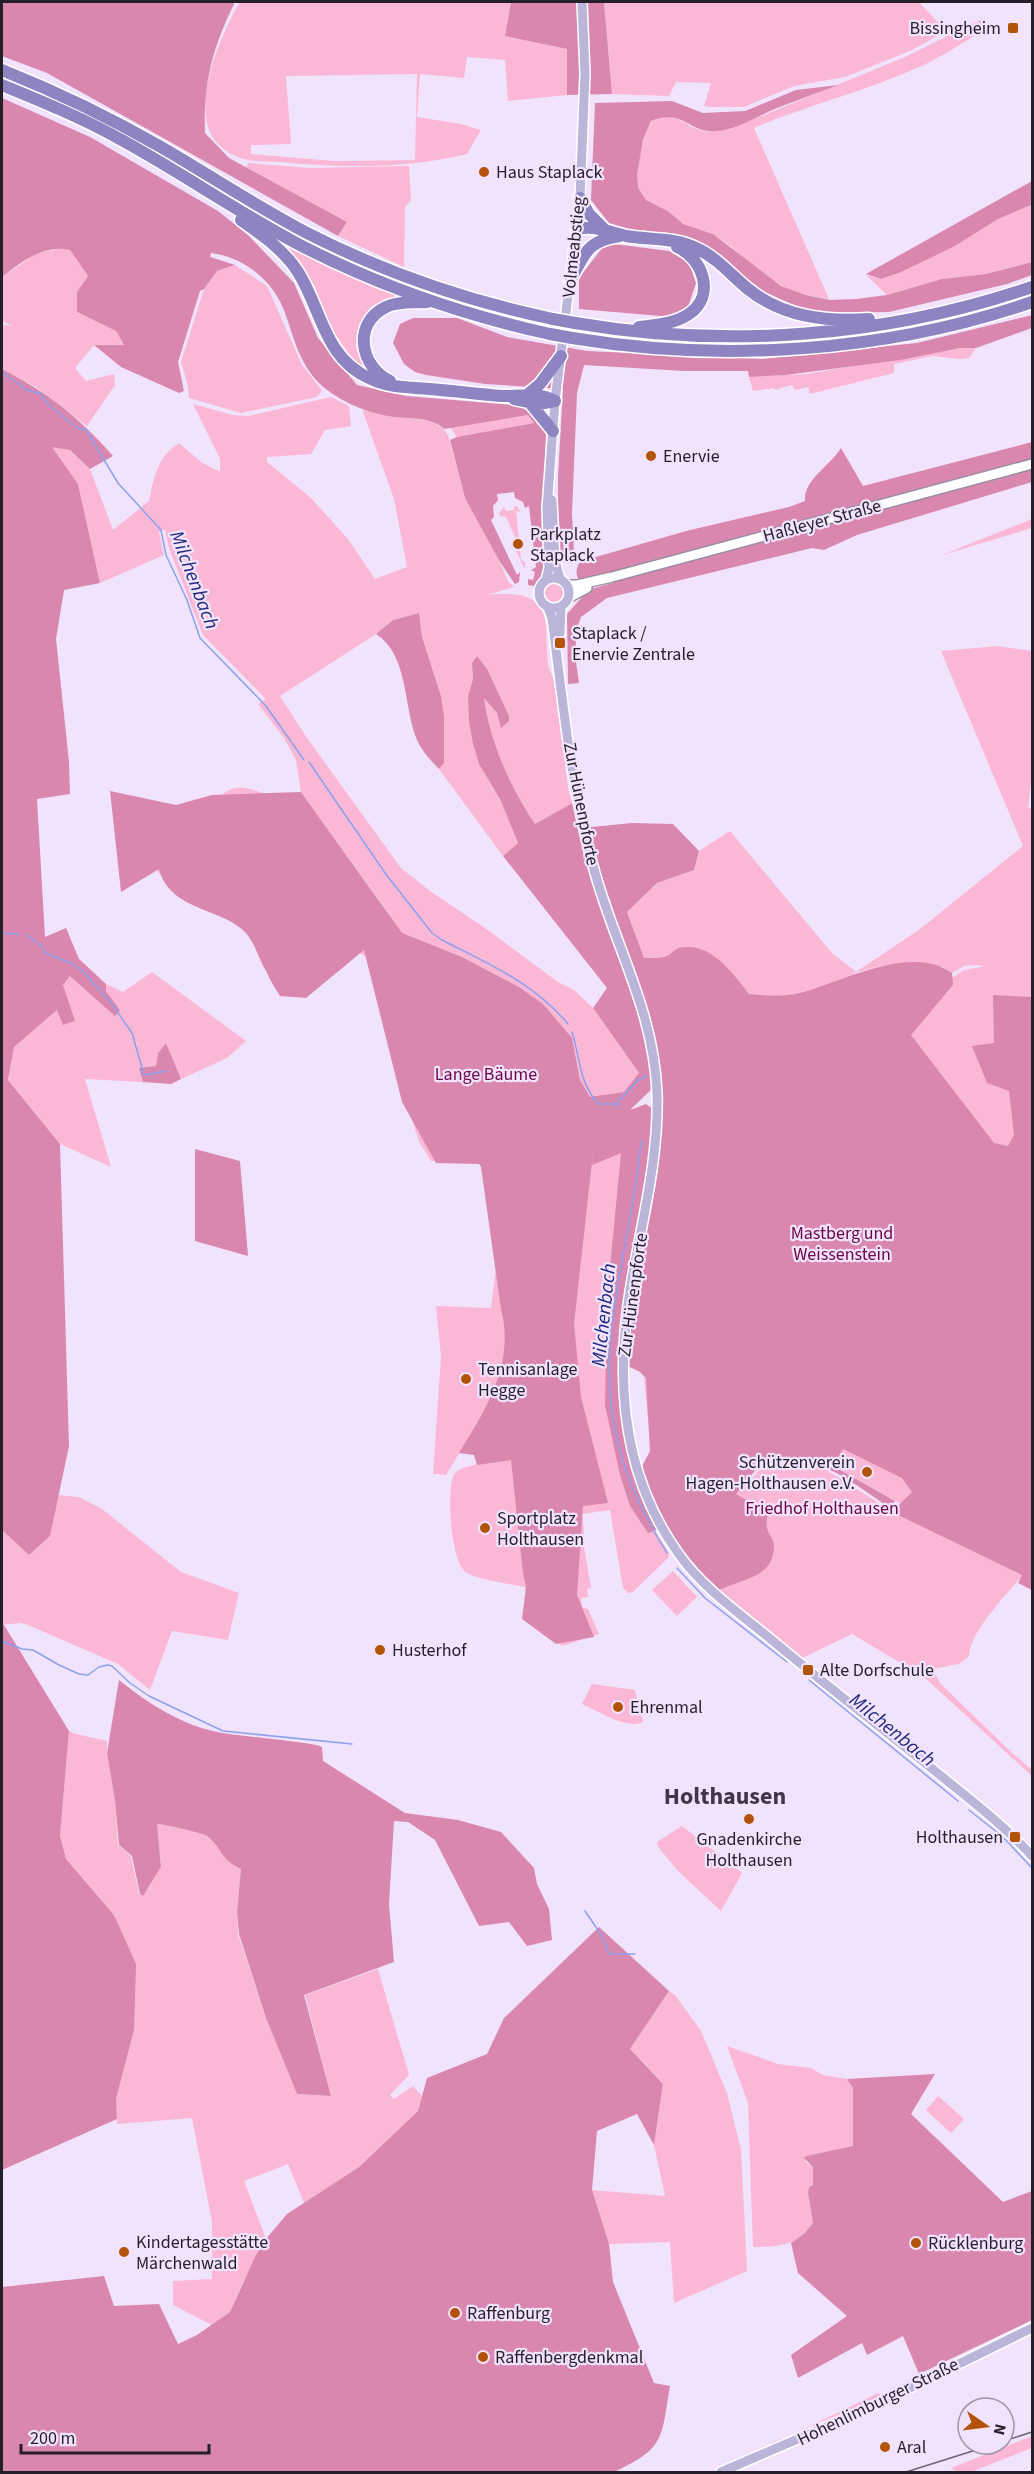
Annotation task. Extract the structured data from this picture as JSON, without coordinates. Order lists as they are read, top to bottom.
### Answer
{
  "streets": {
    "main road": [
      "Volmeabstieg",
      "Haßleyer Straße",
      "Zur Hünenpforte",
      "Hohenlimburger Straße"
    ]
  },
  "crossings": [
    ["Volmeabstieg", "Haßleyer Straße"],
    ["Volmeabstieg", "Zur Hünenpforte"],
    ["Haßleyer Straße", "Zur Hünenpforte"]
  ],
  "districts": ["Holthausen"],
  "water": ["Milchenbach"],
  "parks": ["Lange Bäume", "Mastberg und Weissenstein", "Friedhof Holthausen"],
  "places": {
    "transit": [
      "Bissingheim",
      "Staplack / Enervie Zentrale",
      "Alte Dorfschule",
      "Holthausen"
    ],
    "other": [
      "Haus Staplack",
      "Enervie",
      "Parkplatz Staplack",
      "Tennisanlage Hegge",
      "Schützenverein Hagen-Holthausen e.V.",
      "Sportplatz Holthausen",
      "Husterhof",
      "Ehrenmal",
      "Gnadenkirche Holthausen",
      "Rücklenburg",
      "Kindertagesstätte Märchenwald",
      "Raffenburg",
      "Raffenbergdenkmal",
      "Aral"
    ]
  },
  "scale_bar": "200 m",
  "north": "right"
}
